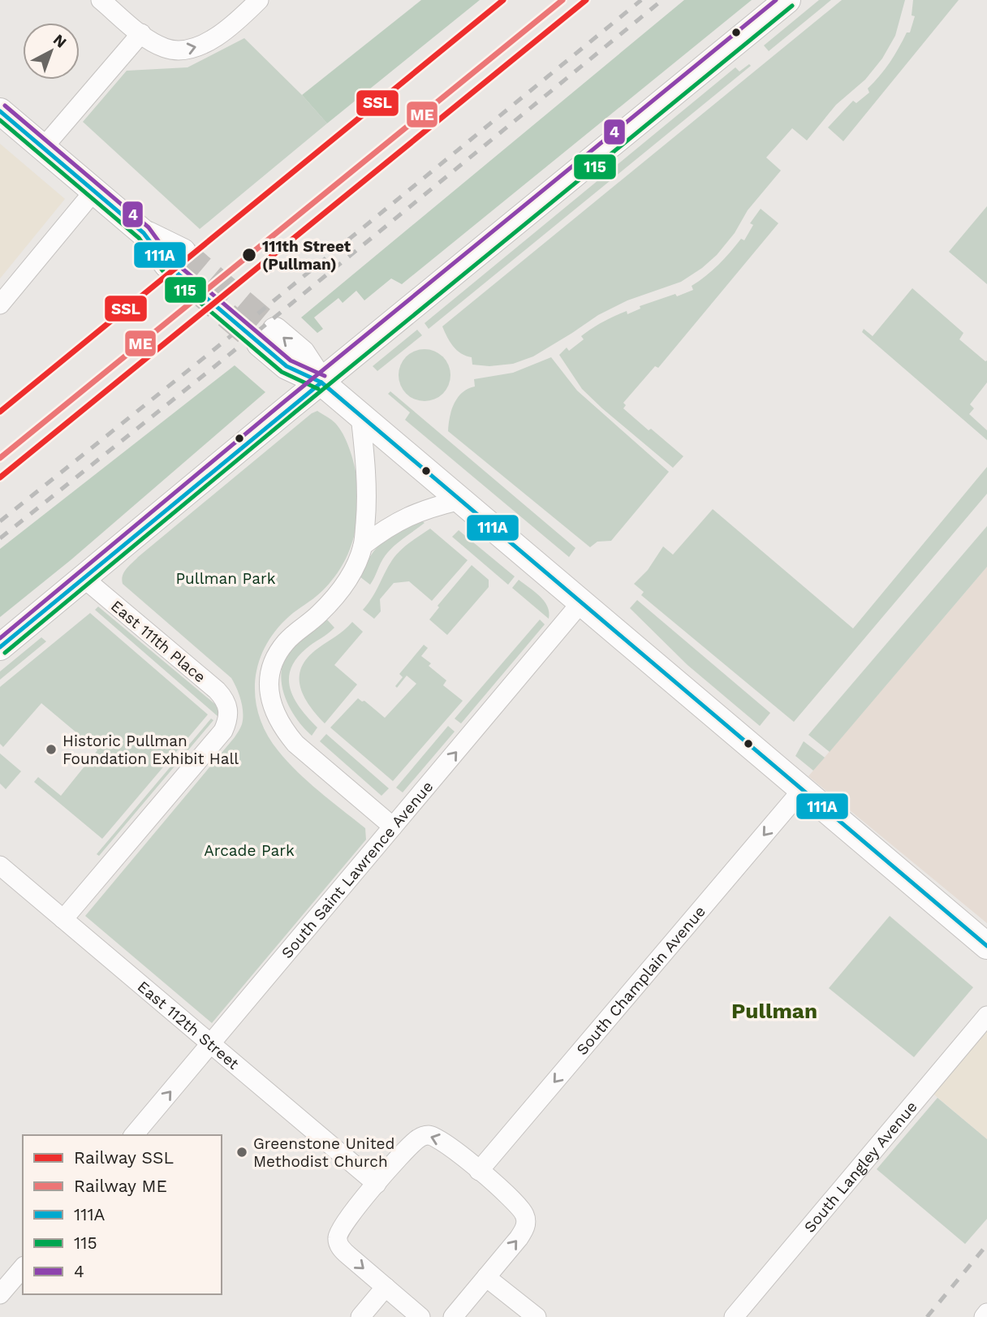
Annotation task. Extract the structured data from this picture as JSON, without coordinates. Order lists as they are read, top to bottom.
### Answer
{
  "streets": {
    "street": [
      "East 111th Place",
      "South Saint Lawrence Avenue",
      "South Champlain Avenue",
      "East 112th Street",
      "South Langley Avenue"
    ]
  },
  "crossings": [
    ["East 111th Place", "East 112th Street"],
    ["South Saint Lawrence Avenue", "East 112th Street"]
  ],
  "one_way": ["South Saint Lawrence Avenue", "South Champlain Avenue"],
  "districts": ["Pullman"],
  "parks": ["Pullman Park", "Arcade Park"],
  "places": ["111th Street (Pullman)", "Historic Pullman Foundation Exhibit Hall", "Greenstone United Methodist Church"],
  "lines": [
    "rail line SSL",
    "rail line ME",
    "transit line 4",
    "transit line 115",
    "transit line 111A"
  ],
  "legend": [
    "Railway SSL",
    "Railway ME",
    "111A",
    "115",
    "4"
  ],
  "north": "top right"
}
